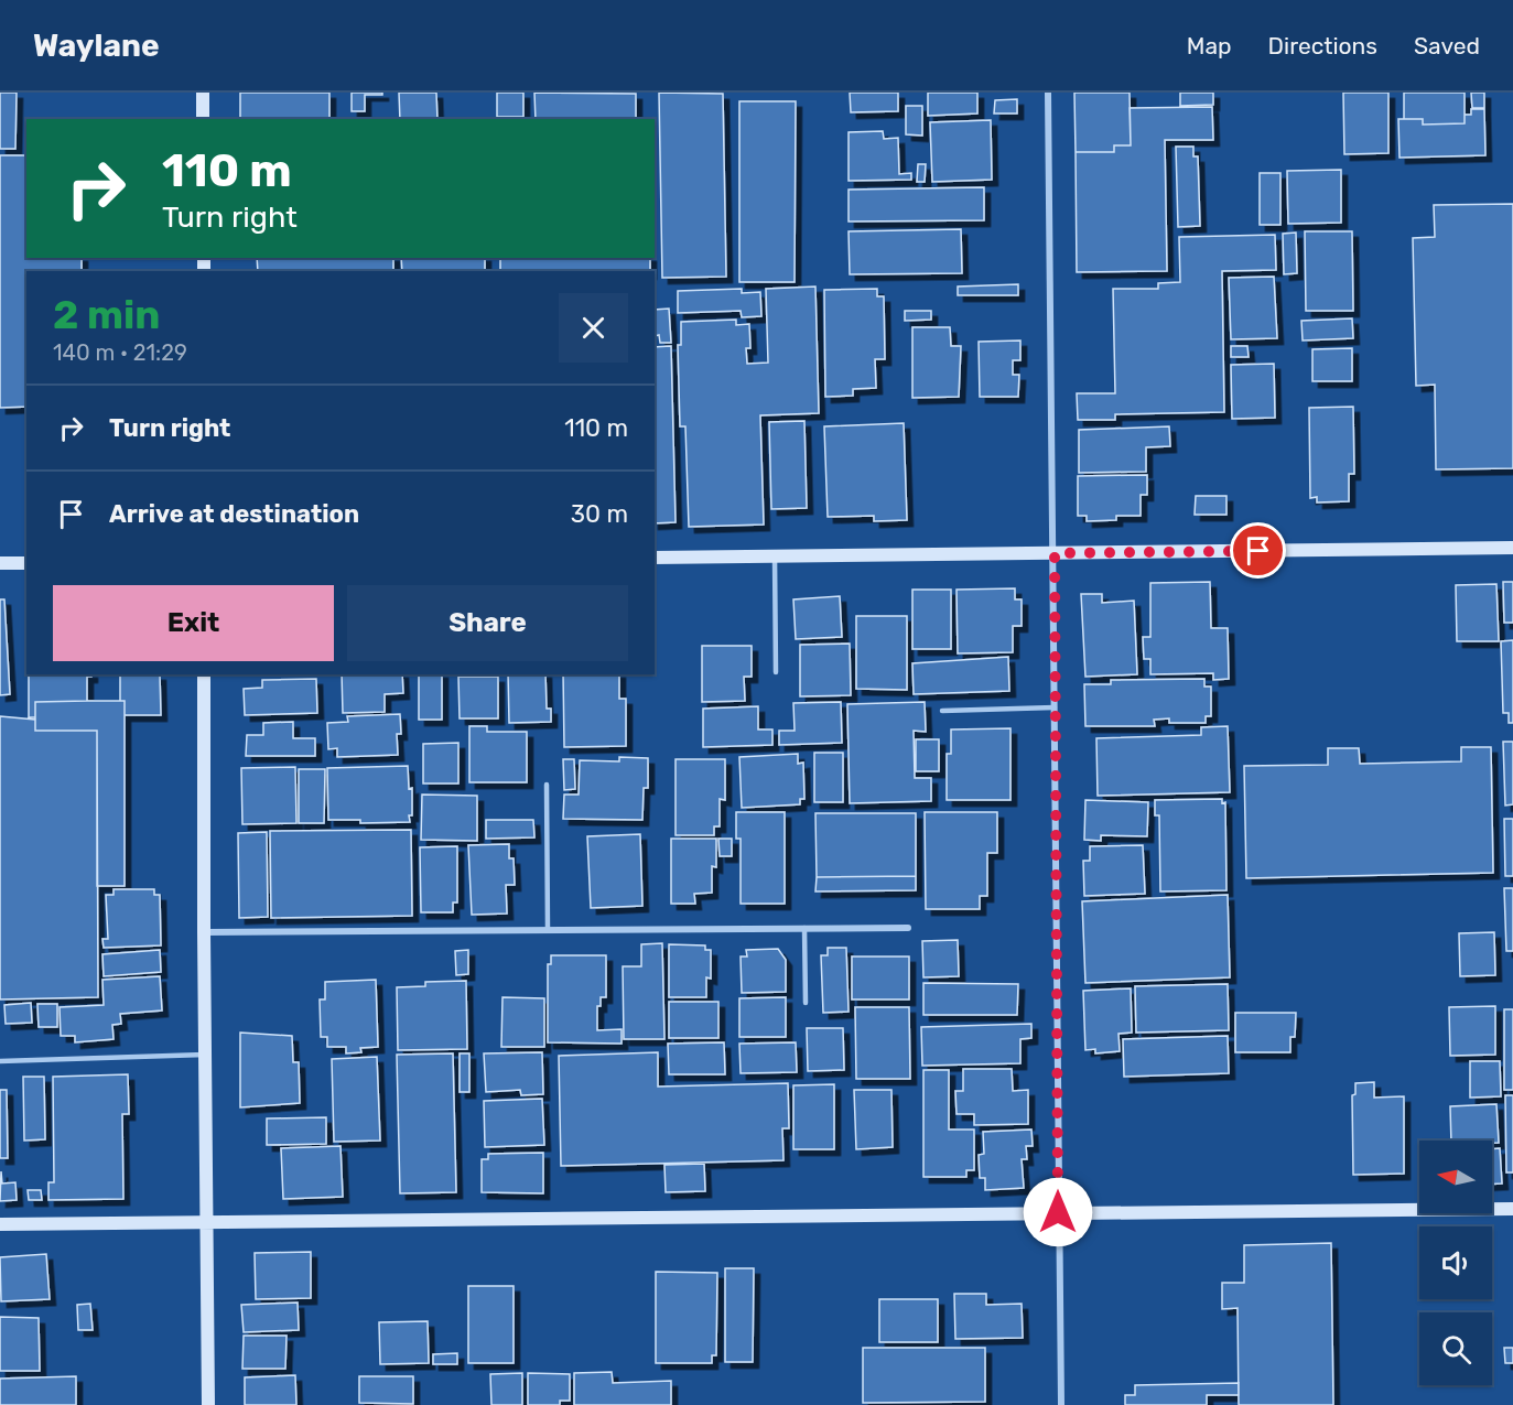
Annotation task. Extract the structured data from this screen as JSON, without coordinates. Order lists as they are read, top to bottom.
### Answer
{
  "north": "left",
  "page": {
    "header": "Waylane",
    "nav": ["Map", "Directions", "Saved"],
    "turn": ["110 m", "Turn right"],
    "heading": ["2 min", "140 m · 21:29"],
    "list": [
      {
        "name": "Turn right",
        "value": "110 m"
      },
      {
        "name": "Arrive at destination",
        "value": "30 m"
      }
    ],
    "buttons": ["Exit", "Share"]
  }
}
